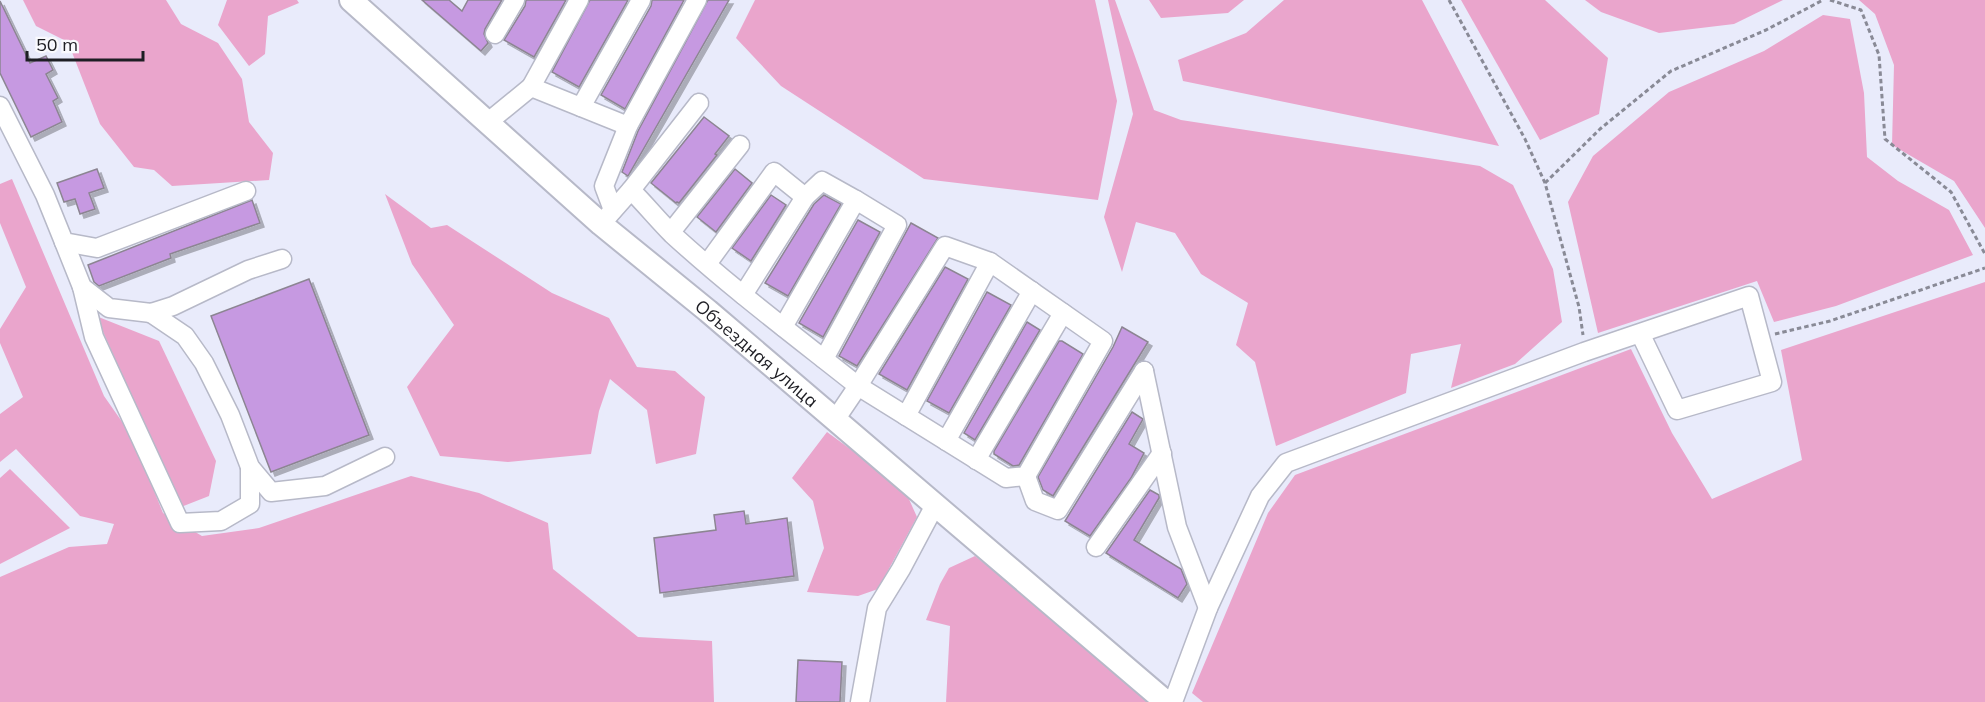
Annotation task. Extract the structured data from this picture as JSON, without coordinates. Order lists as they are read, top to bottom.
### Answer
{
  "streets": {
    "main road": ["Объездная улица"]
  },
  "scale_bar": "50 m"
}
